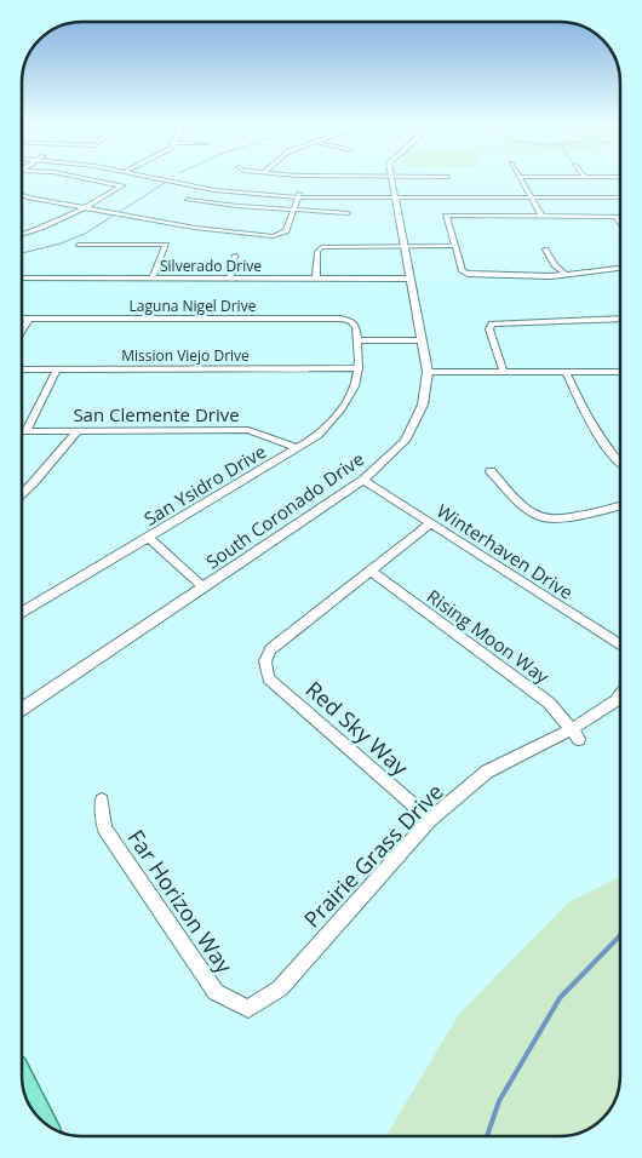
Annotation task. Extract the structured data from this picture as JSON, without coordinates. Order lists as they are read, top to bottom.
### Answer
{
  "streets": {
    "street": [
      "Silverado Drive",
      "Laguna Nigel Drive",
      "Mission Viejo Drive",
      "San Clemente Drive",
      "San Ysidro Drive",
      "South Coronado Drive",
      "Winterhaven Drive",
      "Rising Moon Way",
      "Red Sky Way",
      "Prairie Grass Drive",
      "Far Horizon Way"
    ]
  },
  "crossings": [
    ["Silverado Drive", "South Coronado Drive"],
    ["Laguna Nigel Drive", "San Ysidro Drive"],
    ["Mission Viejo Drive", "San Ysidro Drive"],
    ["San Clemente Drive", "San Ysidro Drive"],
    ["South Coronado Drive", "Winterhaven Drive"],
    ["Rising Moon Way", "Red Sky Way"],
    ["Rising Moon Way", "Prairie Grass Drive"],
    ["Red Sky Way", "Prairie Grass Drive"],
    ["Prairie Grass Drive", "Far Horizon Way"]
  ]
}
